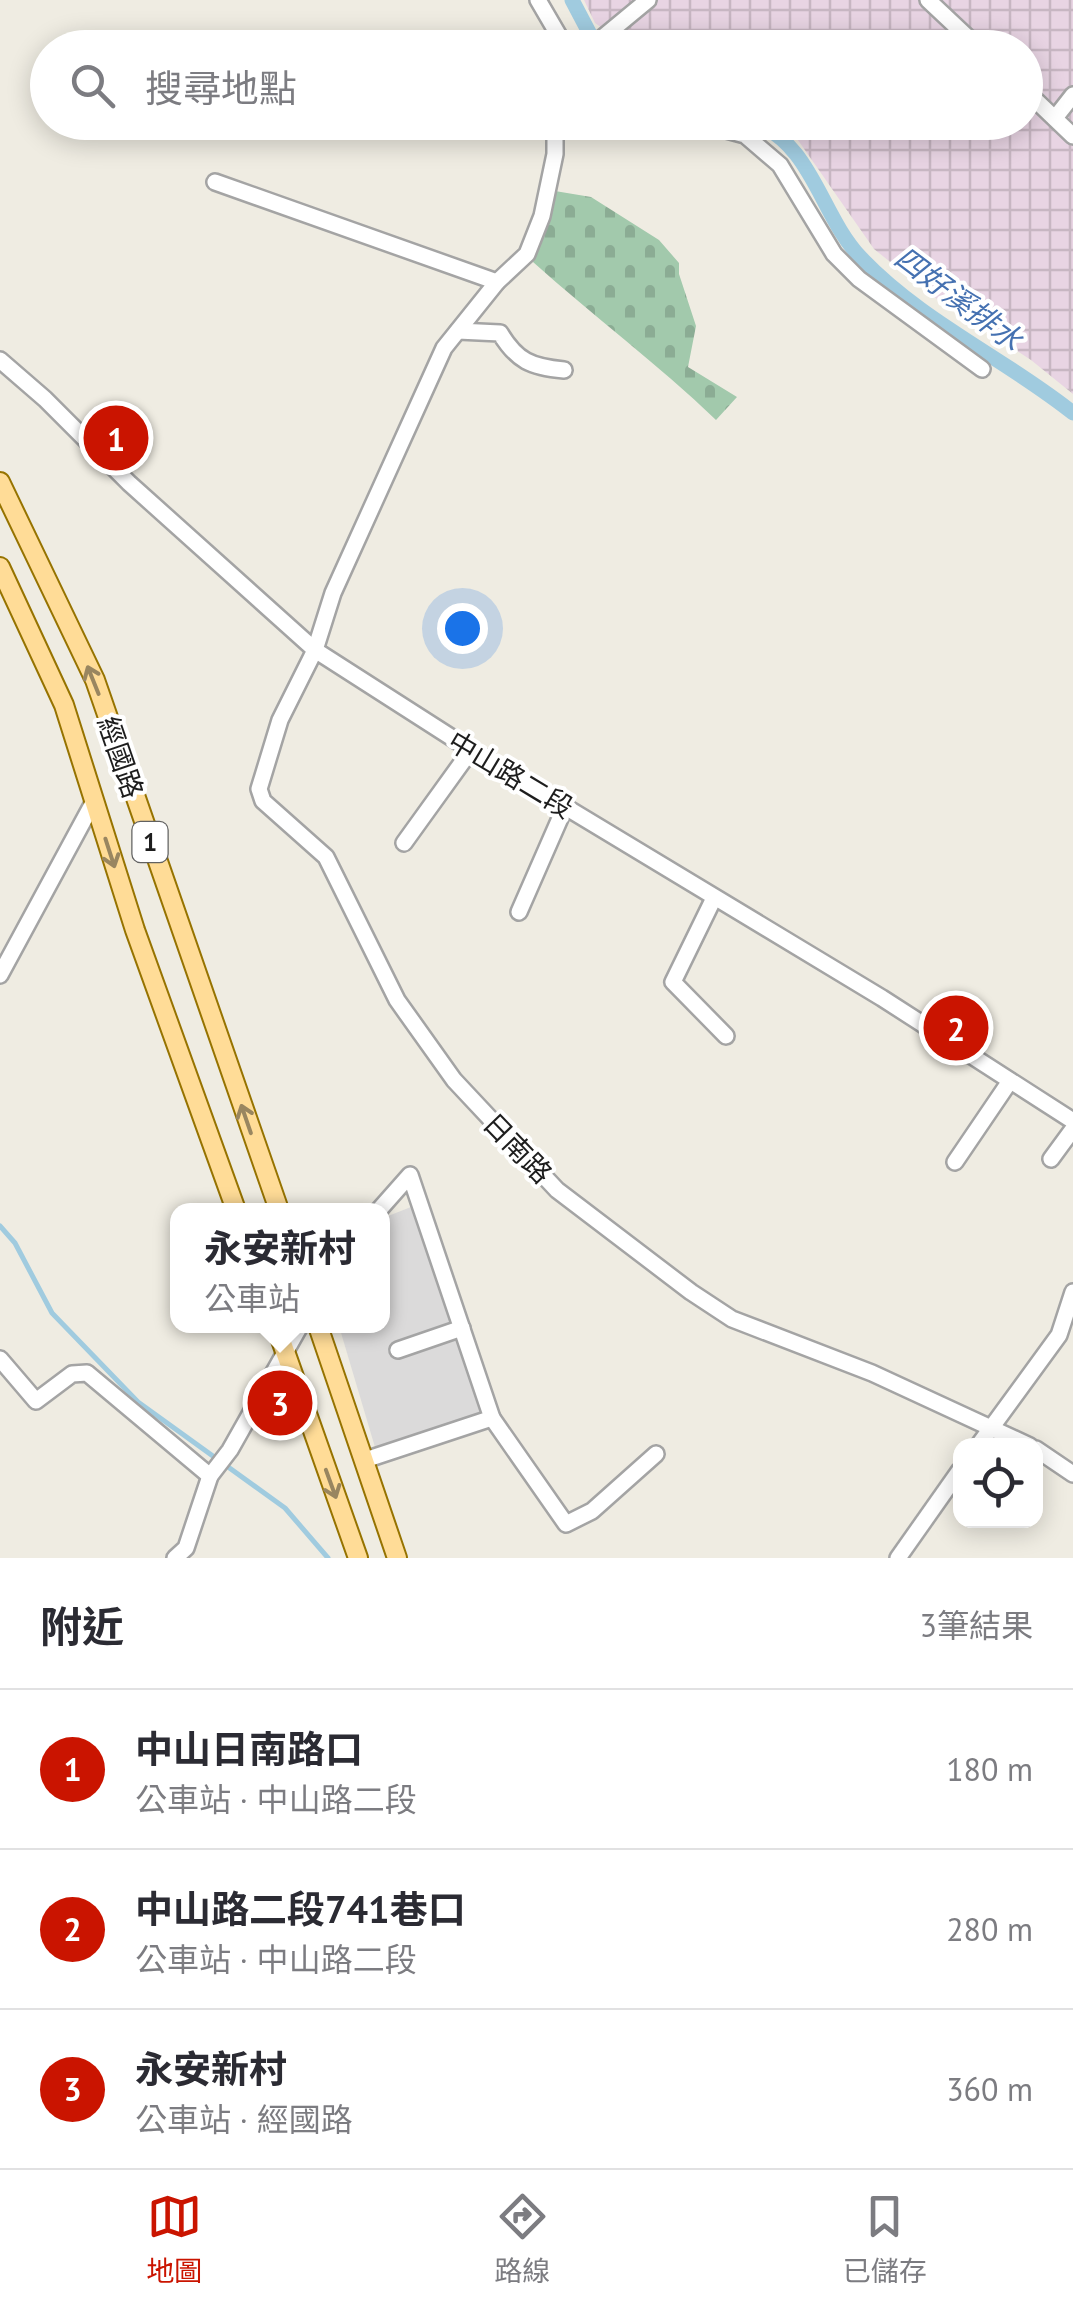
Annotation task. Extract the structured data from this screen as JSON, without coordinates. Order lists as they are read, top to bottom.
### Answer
{
  "streets": {
    "main road": ["經國路", "1"],
    "street": ["中山路二段", "日南路"]
  },
  "crossings": [
    ["中山路二段", "日南路"]
  ],
  "water": ["四好溪排水"],
  "page": {
    "search": "搜尋地點",
    "pins": ["1", "2", "3"],
    "popup": ["永安新村", "公車站"],
    "heading": ["附近", "3筆結果"],
    "list": [
      {
        "mark": "1",
        "name": "中山日南路口",
        "note": "公車站 · 中山路二段",
        "value": "180 m"
      },
      {
        "mark": "2",
        "name": "中山路二段741巷口",
        "note": "公車站 · 中山路二段",
        "value": "280 m"
      },
      {
        "mark": "3",
        "name": "永安新村",
        "note": "公車站 · 經國路",
        "value": "360 m"
      }
    ],
    "nav": ["地圖", "路線", "已儲存"]
  }
}
